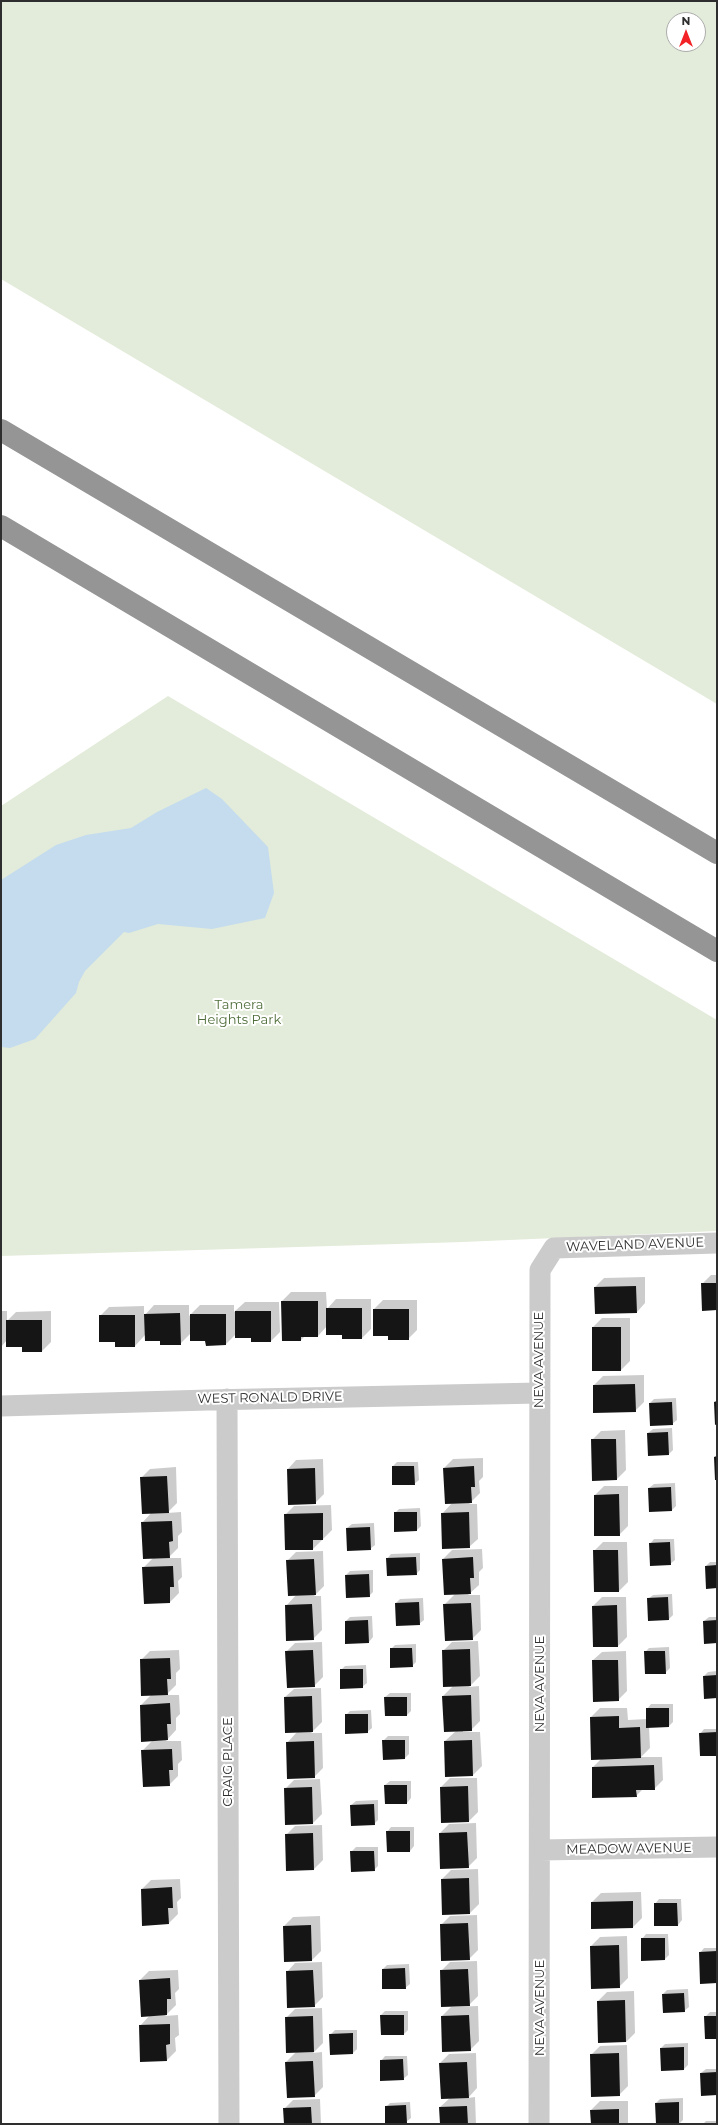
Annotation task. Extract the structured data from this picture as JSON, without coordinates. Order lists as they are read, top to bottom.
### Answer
{
  "streets": {
    "street": [
      "WAVELAND AVENUE",
      "NEVA AVENUE",
      "WEST RONALD DRIVE",
      "CRAIG PLACE",
      "MEADOW AVENUE"
    ]
  },
  "crossings": [
    ["WAVELAND AVENUE", "NEVA AVENUE"],
    ["NEVA AVENUE", "WEST RONALD DRIVE"],
    ["NEVA AVENUE", "MEADOW AVENUE"],
    ["WEST RONALD DRIVE", "CRAIG PLACE"]
  ],
  "parks": ["Tamera Heights Park"],
  "north": "top"
}
